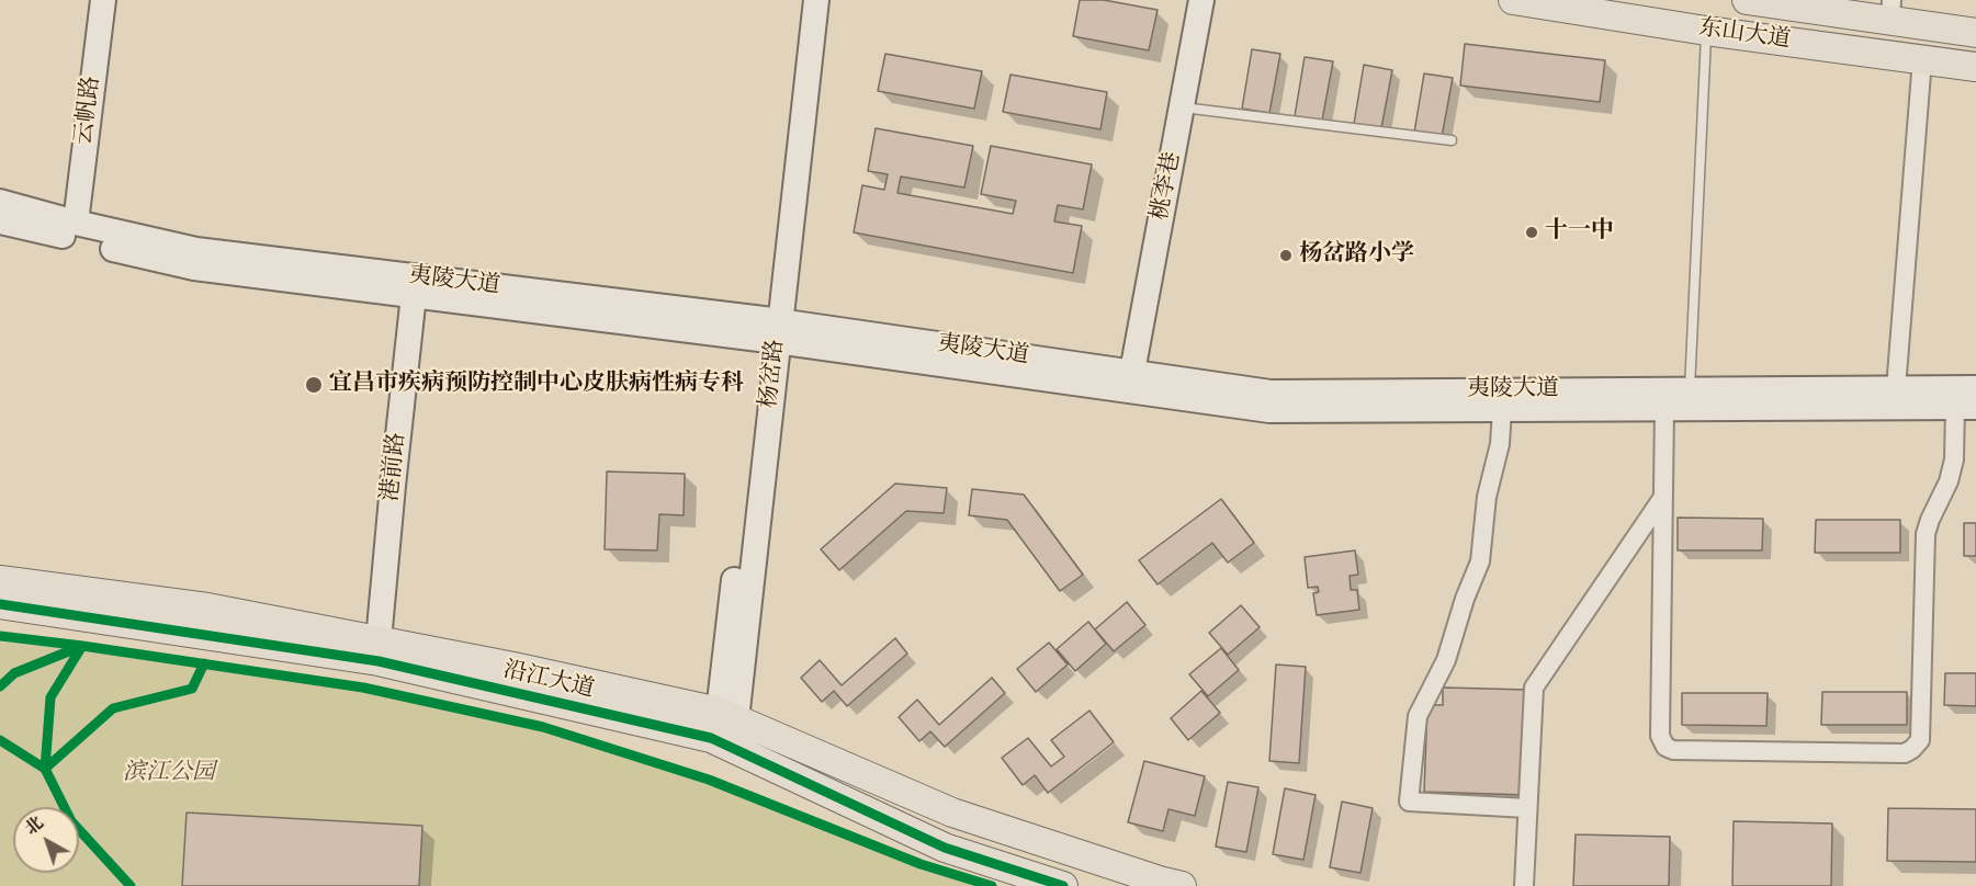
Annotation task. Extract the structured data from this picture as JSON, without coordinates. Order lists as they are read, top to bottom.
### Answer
{
  "streets": {
    "main road": [
      "东山大道",
      "云帆路",
      "桃李巷",
      "夷陵大道",
      "杨岔路",
      "港前路",
      "沿江大道"
    ]
  },
  "crossings": [
    ["云帆路", "夷陵大道"],
    ["桃李巷", "夷陵大道"],
    ["夷陵大道", "杨岔路"],
    ["夷陵大道", "港前路"],
    ["杨岔路", "沿江大道"],
    ["港前路", "沿江大道"]
  ],
  "parks": ["滨江公园"],
  "places": ["十一中", "杨岔路小学", "宜昌市疾病预防控制中心皮肤病性病专科"],
  "north": "top left"
}
